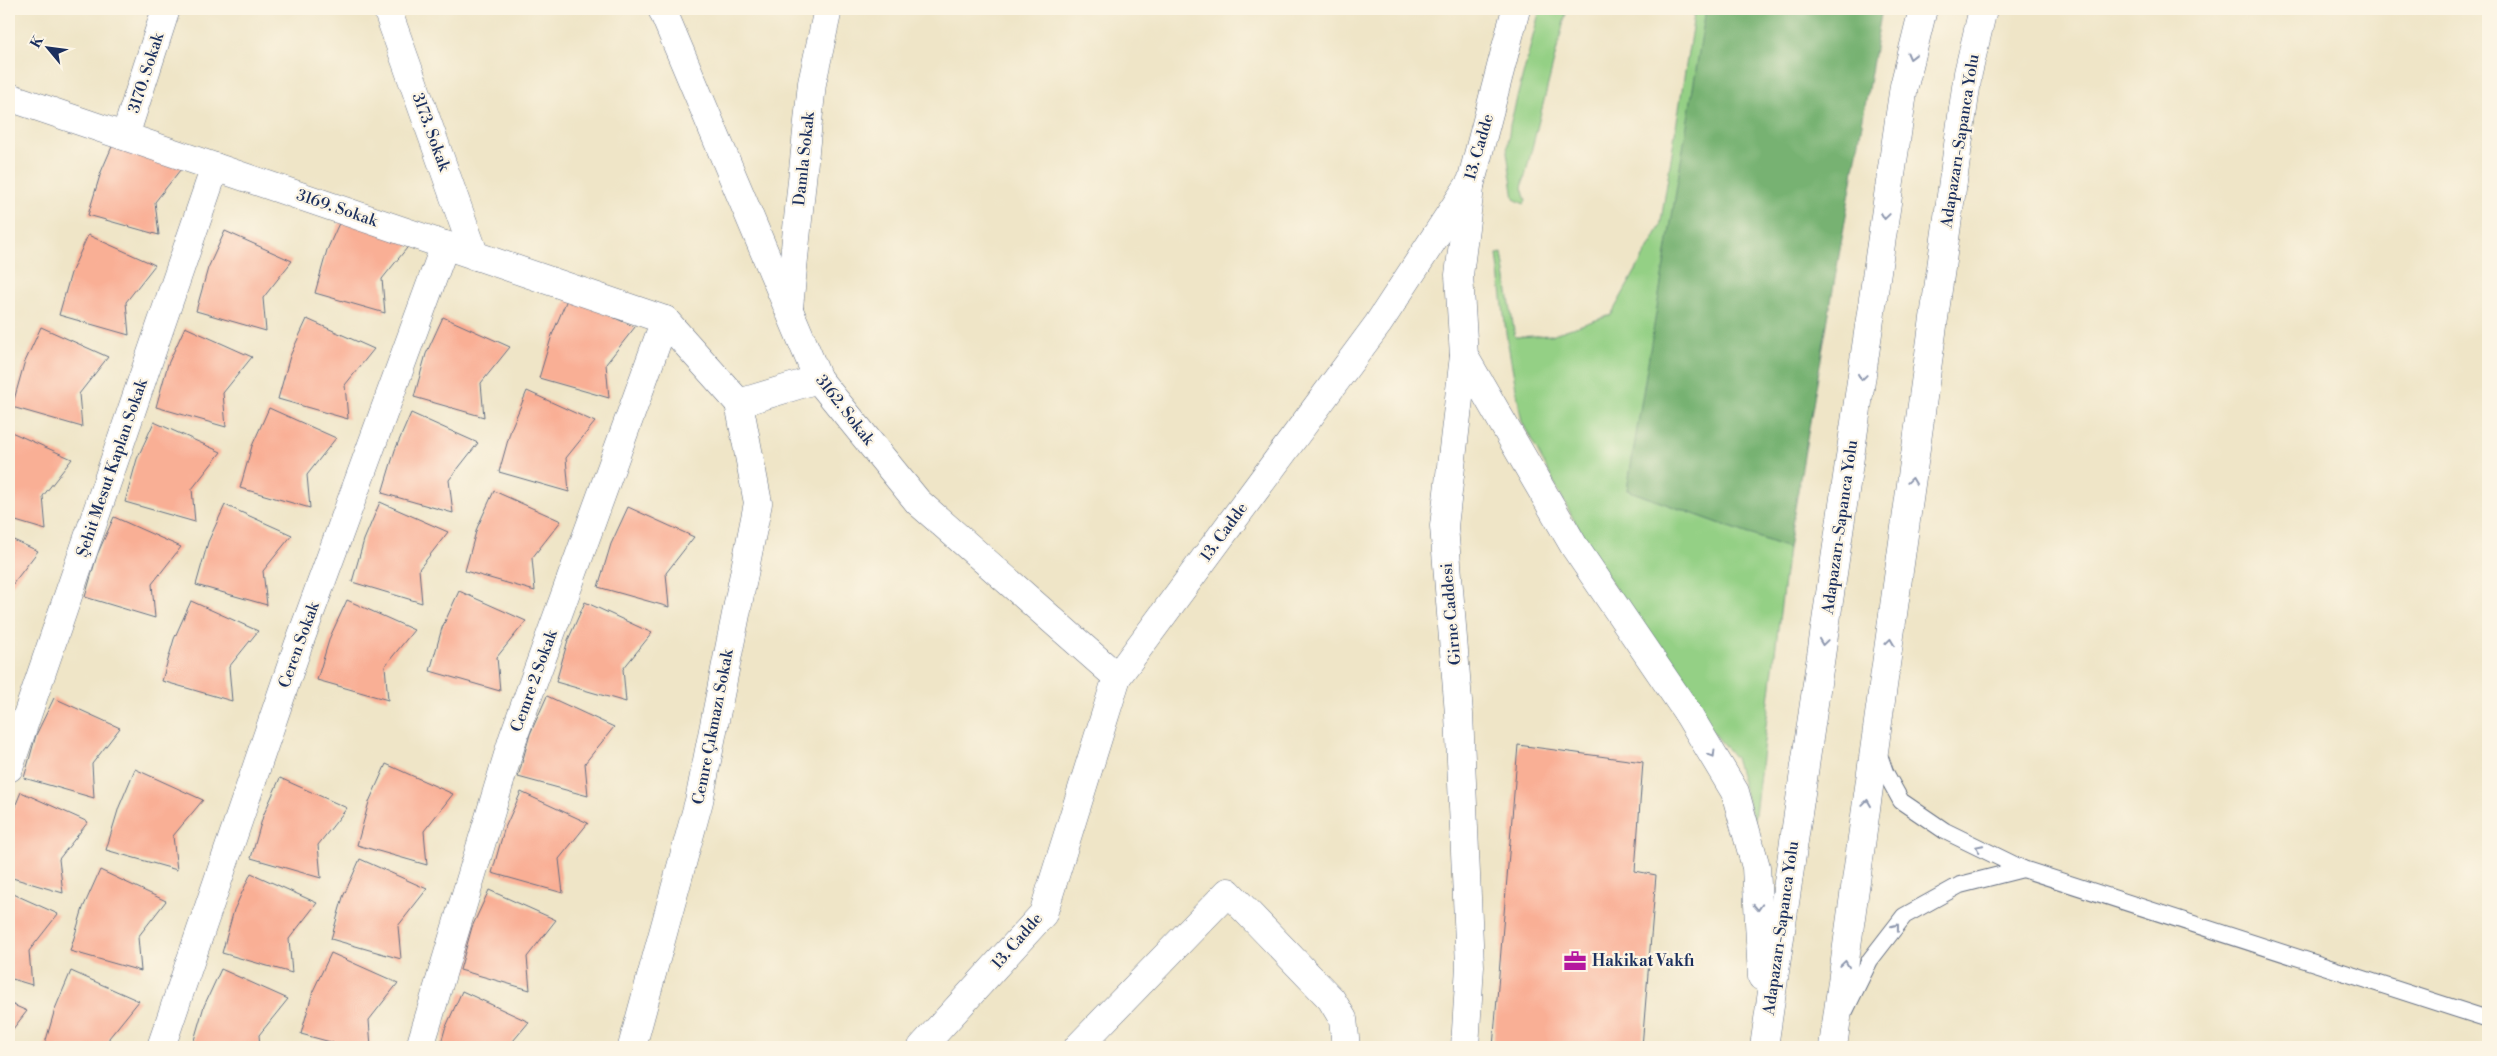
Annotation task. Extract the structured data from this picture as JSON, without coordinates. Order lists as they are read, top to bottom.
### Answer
{
  "streets": {
    "street": [
      "3170. Sokak",
      "3173. Sokak",
      "Adapazarı-Sapanca Yolu",
      "13. Cadde",
      "Damla Sokak",
      "3169. Sokak",
      "3162. Sokak",
      "Şehit Mesut Kaplan Sokak",
      "Girne Caddesi",
      "Ceren Sokak",
      "Cemre 2 Sokak",
      "Cemre Çıkmazı Sokak"
    ]
  },
  "crossings": [
    ["3170. Sokak", "3169. Sokak"],
    ["3173. Sokak", "3169. Sokak"],
    ["13. Cadde", "3162. Sokak"],
    ["13. Cadde", "Girne Caddesi"],
    ["Damla Sokak", "3162. Sokak"],
    ["3169. Sokak", "Şehit Mesut Kaplan Sokak"],
    ["3169. Sokak", "Ceren Sokak"],
    ["3169. Sokak", "Cemre 2 Sokak"]
  ],
  "places": {
    "office": ["Hakikat Vakfı"]
  },
  "north": "top left"
}
